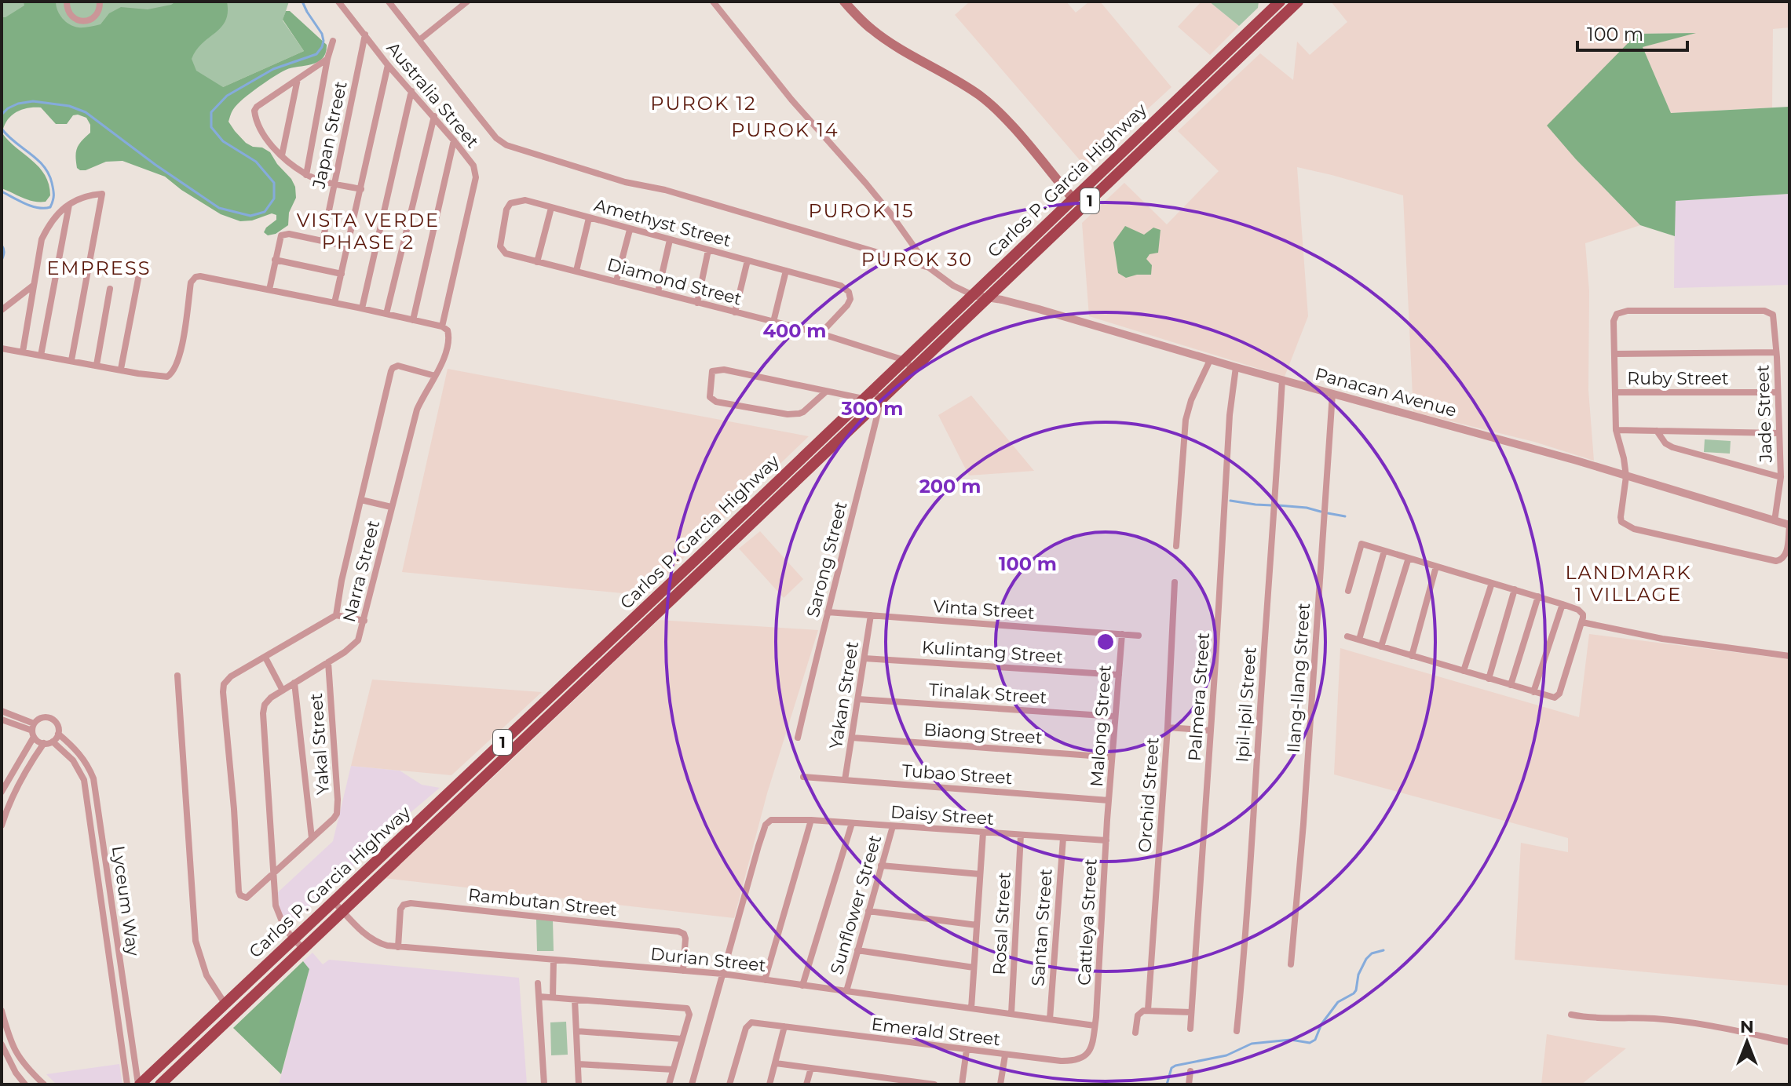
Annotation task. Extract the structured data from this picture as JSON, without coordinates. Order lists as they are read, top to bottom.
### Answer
{
  "streets": {
    "highway": ["Carlos P. Garcia Highway", "1"],
    "street": [
      "Australia Street",
      "Japan Street",
      "Amethyst Street",
      "Diamond Street",
      "Ruby Street",
      "Panacan Avenue",
      "Jade Street",
      "Sarong Street",
      "Narra Street",
      "Vinta Street",
      "Kulintang Street",
      "Ilang-Ilang Street",
      "Tinalak Street",
      "Yakan Street",
      "Palmera Street",
      "Ipil-Ipil Street",
      "Malong Street",
      "Biaong Street",
      "Yakal Street",
      "Tubao Street",
      "Orchid Street",
      "Daisy Street",
      "Lyceum Way",
      "Rambutan Street",
      "Sunflower Street",
      "Cattleya Street",
      "Rosal Street",
      "Santan Street",
      "Durian Street",
      "Emerald Street"
    ]
  },
  "crossings": [
    ["Australia Street", "Japan Street"],
    ["Australia Street", "Narra Street"],
    ["Carlos P. Garcia Highway", "Diamond Street"],
    ["Carlos P. Garcia Highway", "Panacan Avenue"],
    ["Carlos P. Garcia Highway", "Sarong Street"],
    ["Carlos P. Garcia Highway", "Narra Street"],
    ["Carlos P. Garcia Highway", "Lyceum Way"],
    ["Carlos P. Garcia Highway", "Durian Street"],
    ["Amethyst Street", "Diamond Street"],
    ["Ruby Street", "Jade Street"],
    ["Panacan Avenue", "Jade Street"],
    ["Panacan Avenue", "Ilang-Ilang Street"],
    ["Panacan Avenue", "Palmera Street"],
    ["Panacan Avenue", "Ipil-Ipil Street"],
    ["Sarong Street", "Vinta Street"],
    ["Narra Street", "Yakal Street"],
    ["Vinta Street", "Yakan Street"],
    ["Vinta Street", "Malong Street"],
    ["Kulintang Street", "Yakan Street"],
    ["Kulintang Street", "Malong Street"],
    ["Tinalak Street", "Yakan Street"],
    ["Tinalak Street", "Malong Street"],
    ["Yakan Street", "Biaong Street"],
    ["Yakan Street", "Tubao Street"],
    ["Malong Street", "Biaong Street"],
    ["Malong Street", "Tubao Street"],
    ["Malong Street", "Cattleya Street"],
    ["Daisy Street", "Sunflower Street"],
    ["Daisy Street", "Cattleya Street"],
    ["Daisy Street", "Rosal Street"],
    ["Daisy Street", "Santan Street"],
    ["Daisy Street", "Durian Street"],
    ["Rambutan Street", "Durian Street"],
    ["Sunflower Street", "Durian Street"],
    ["Cattleya Street", "Durian Street"],
    ["Cattleya Street", "Emerald Street"],
    ["Rosal Street", "Durian Street"],
    ["Santan Street", "Durian Street"],
    ["Durian Street", "Emerald Street"]
  ],
  "districts": [
    "PUROK 12",
    "PUROK 14",
    "PUROK 15",
    "VISTA VERDE PHASE 2",
    "PUROK 30",
    "EMPRESS",
    "LANDMARK 1 VILLAGE"
  ],
  "scale_bar": "100 m",
  "north": "top",
  "rings": [
    "400 m",
    "300 m",
    "200 m",
    "100 m"
  ]
}
